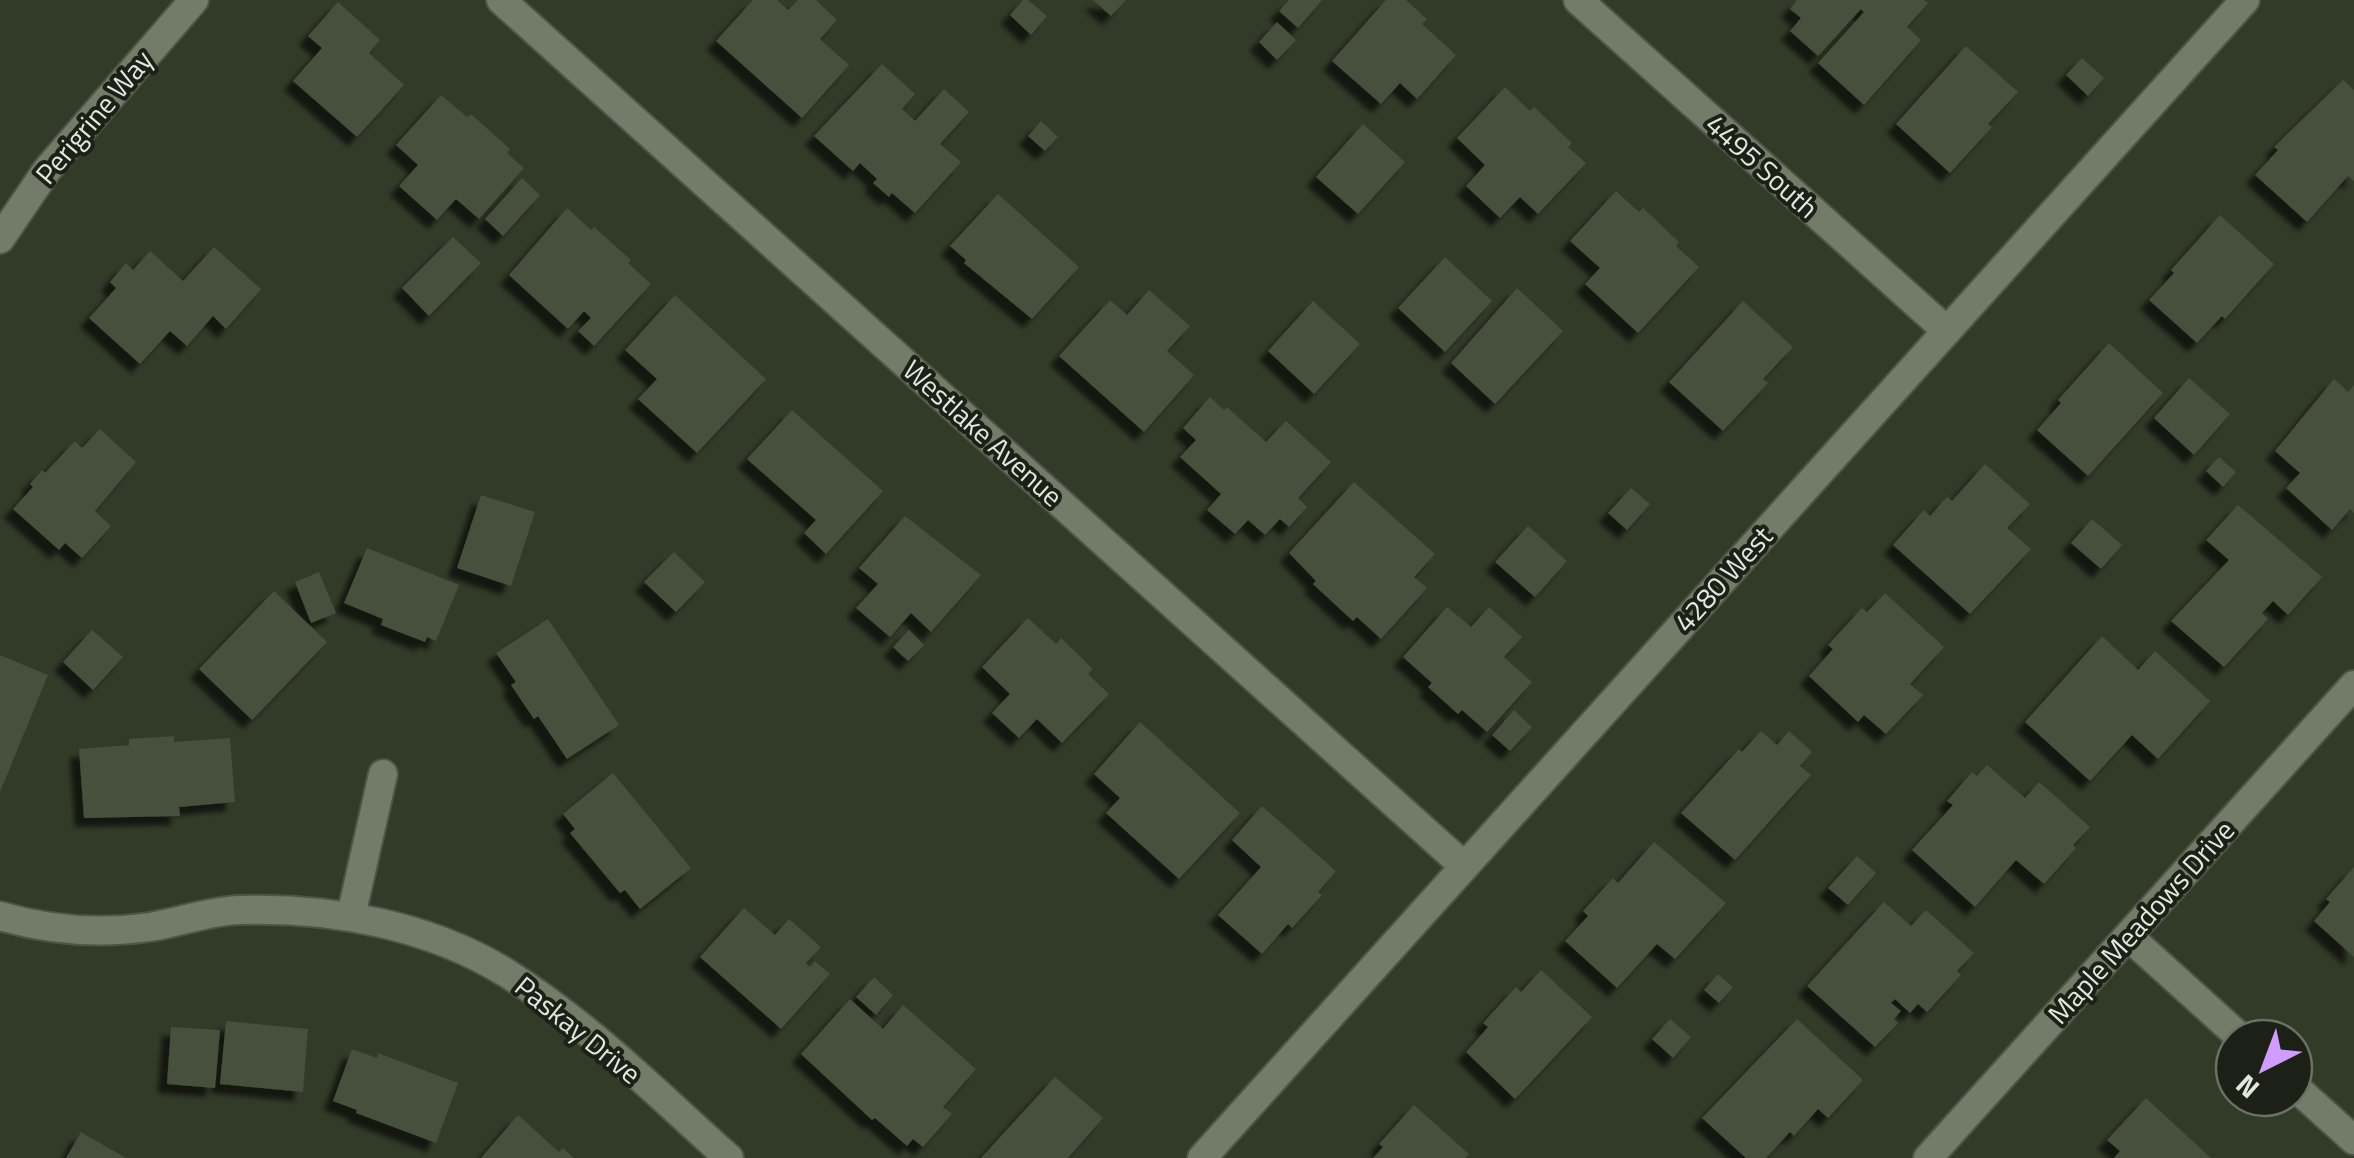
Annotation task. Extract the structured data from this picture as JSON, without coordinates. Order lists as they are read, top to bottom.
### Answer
{
  "streets": {
    "street": [
      "Perigrine Way",
      "4495 South",
      "Westlake Avenue",
      "4280 West",
      "Maple Meadows Drive",
      "Paskay Drive"
    ]
  },
  "crossings": [
    ["4495 South", "4280 West"],
    ["Westlake Avenue", "4280 West"]
  ],
  "north": "bottom left"
}
